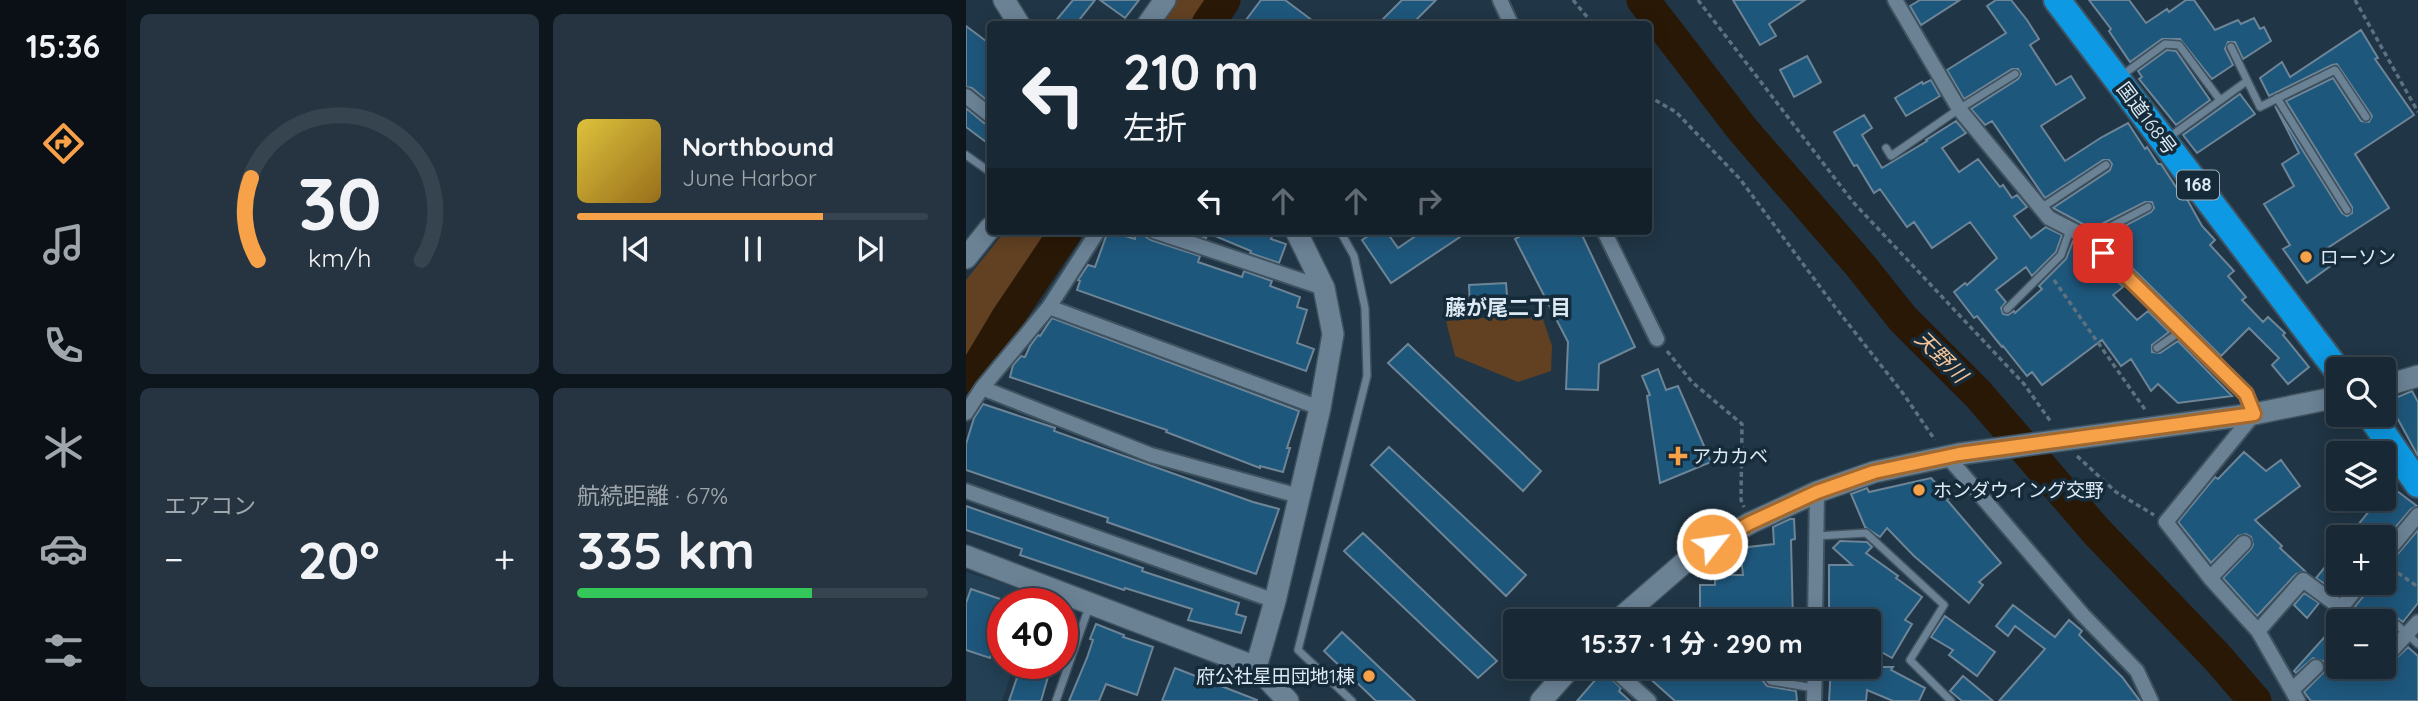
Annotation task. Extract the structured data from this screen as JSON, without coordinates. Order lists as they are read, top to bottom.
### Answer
{
  "streets": {
    "highway": ["国道168号", "168"]
  },
  "districts": ["藤が尾二丁目"],
  "water": ["天野川"],
  "places": {
    "other": ["ローソン", "ホンダウイング交野", "府公社星田団地1棟"],
    "health": ["アカカベ"]
  },
  "page": {
    "tabs": "15:36",
    "turn": ["210 m", "左折"],
    "song": ["Northbound", "June Harbor"],
    "map_buttons": ["+", "−"],
    "tile": [
      "エアコン",
      ["航続距離 · 67%", "335 km"]
    ],
    "heat": ["−", "20°", "+"],
    "limit": "40",
    "trip": "15:37 · 1 分 · 290 m",
    "gauge": ["30", "km/h"]
  }
}
